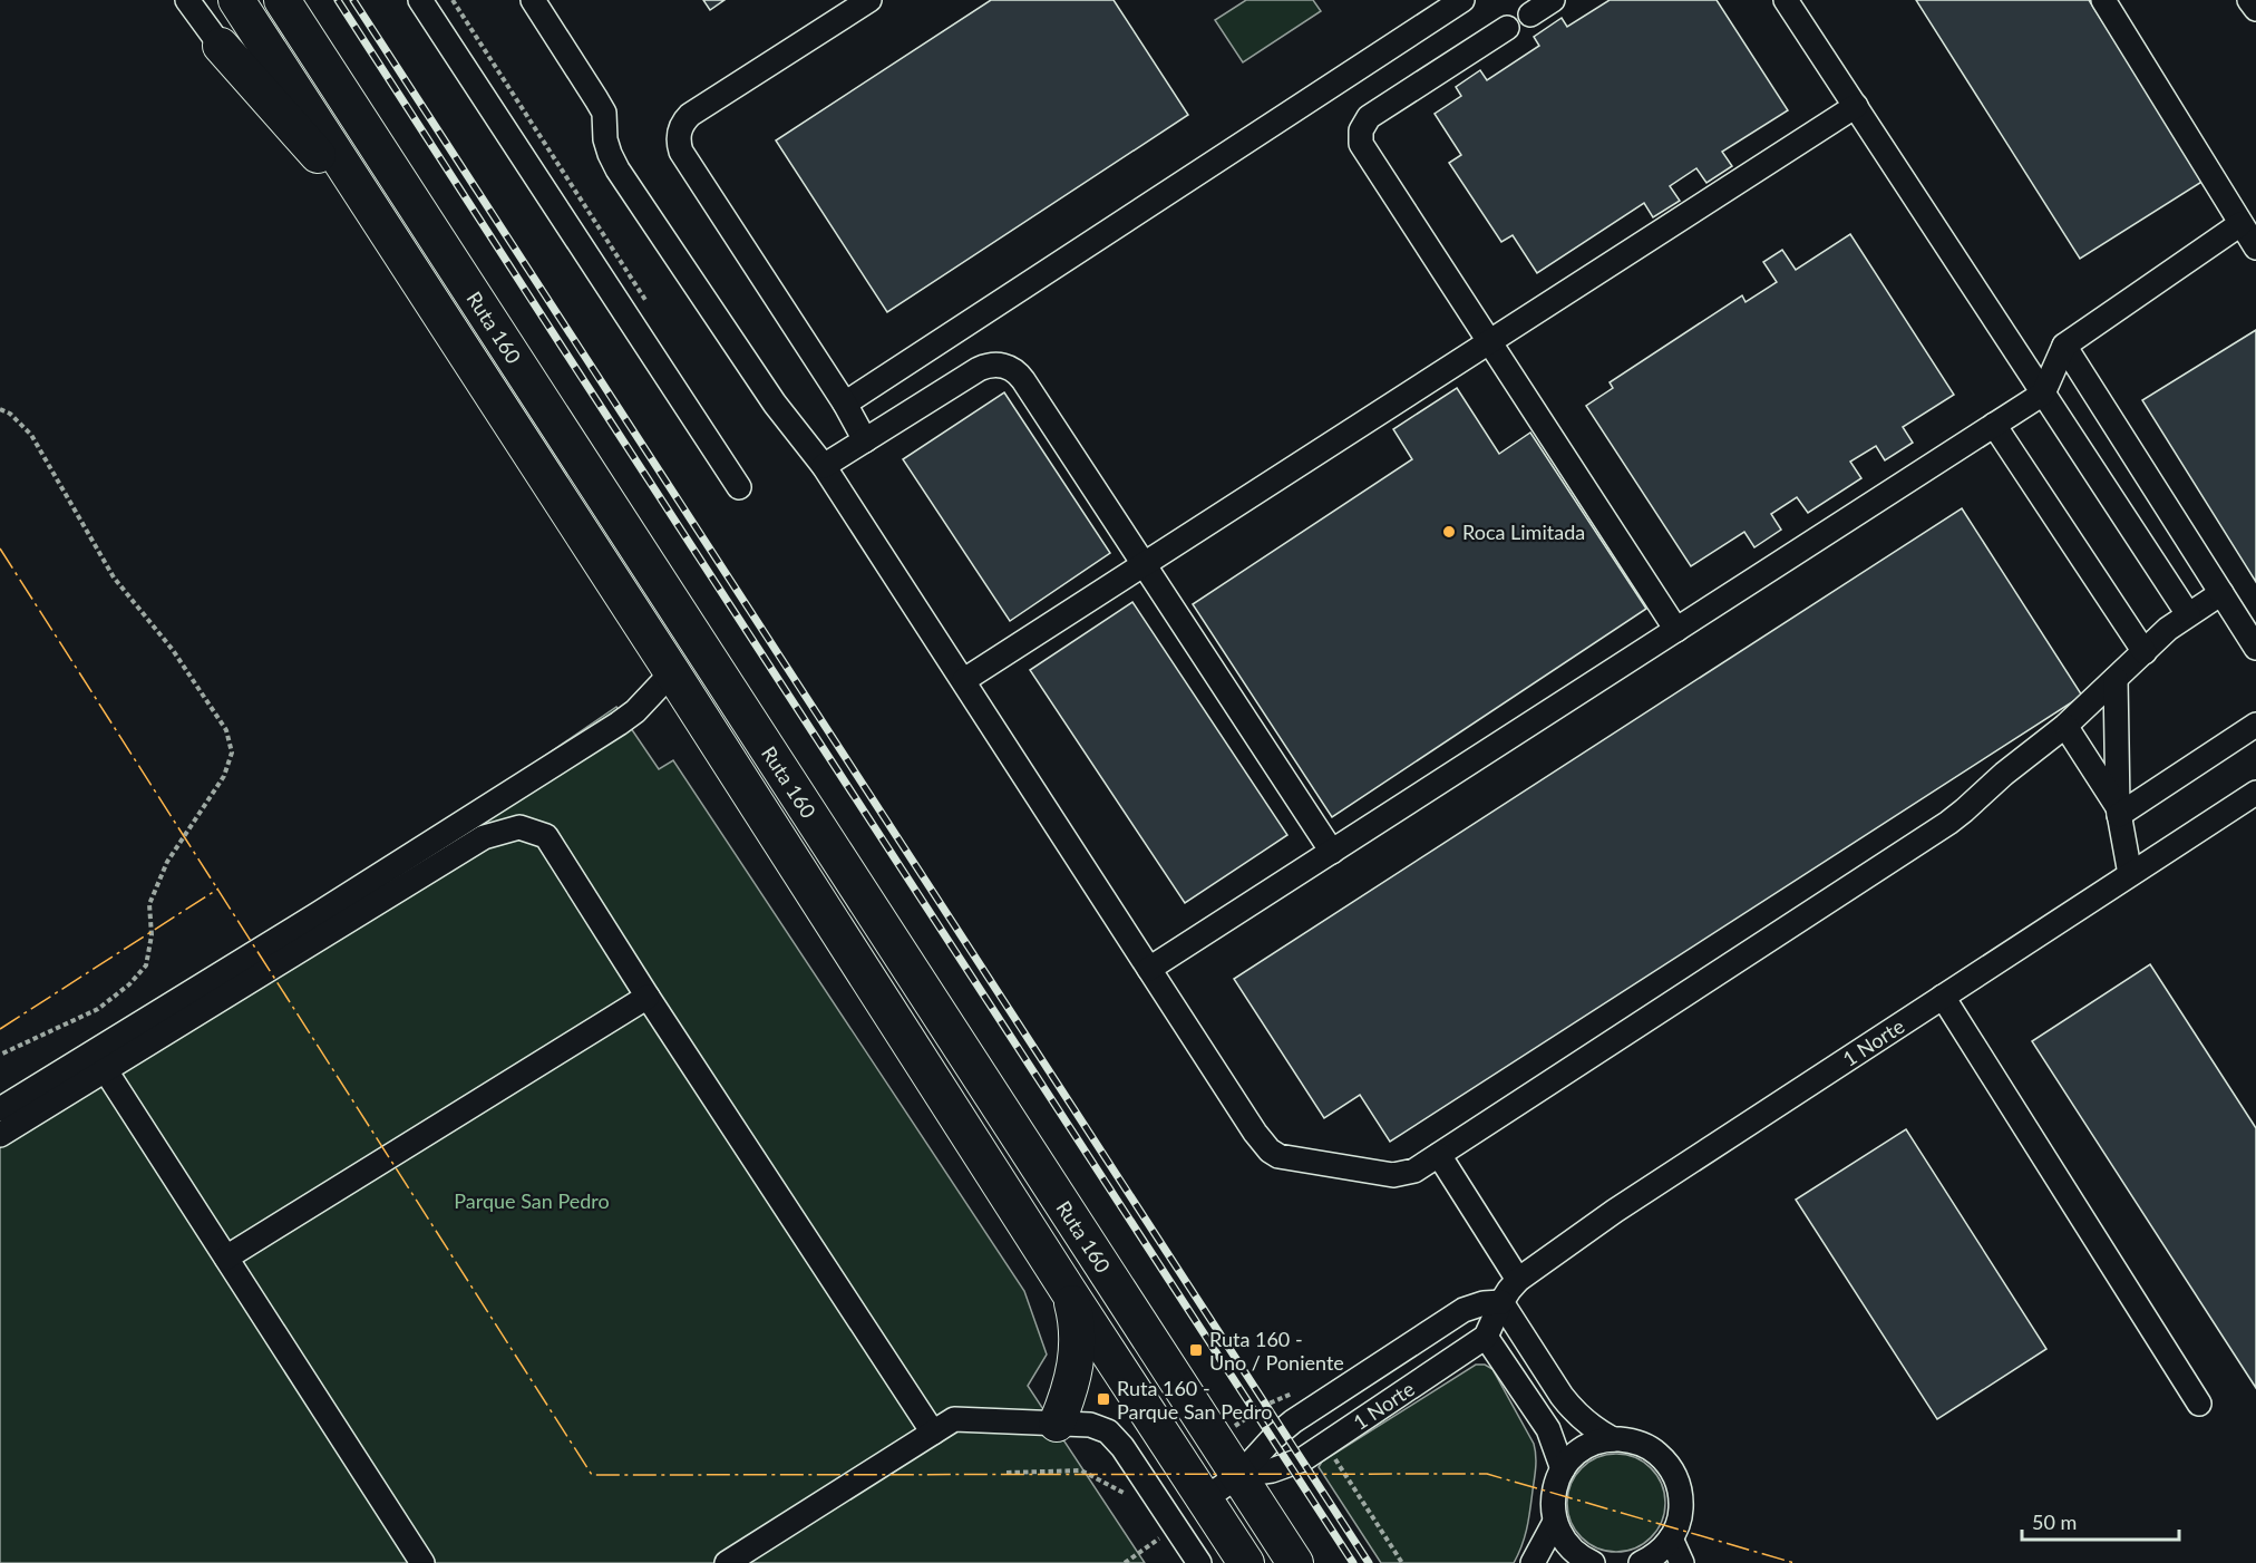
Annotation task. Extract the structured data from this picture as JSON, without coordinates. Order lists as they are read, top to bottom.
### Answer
{
  "streets": {
    "highway": ["Ruta 160"],
    "street": ["1 Norte"]
  },
  "crossings": [
    ["Ruta 160", "1 Norte"]
  ],
  "parks": ["Parque San Pedro"],
  "places": {
    "other": ["Roca Limitada"],
    "transit": ["Ruta 160 - Uno / Poniente", "Ruta 160 - Parque San Pedro"]
  },
  "scale_bar": "50 m"
}
